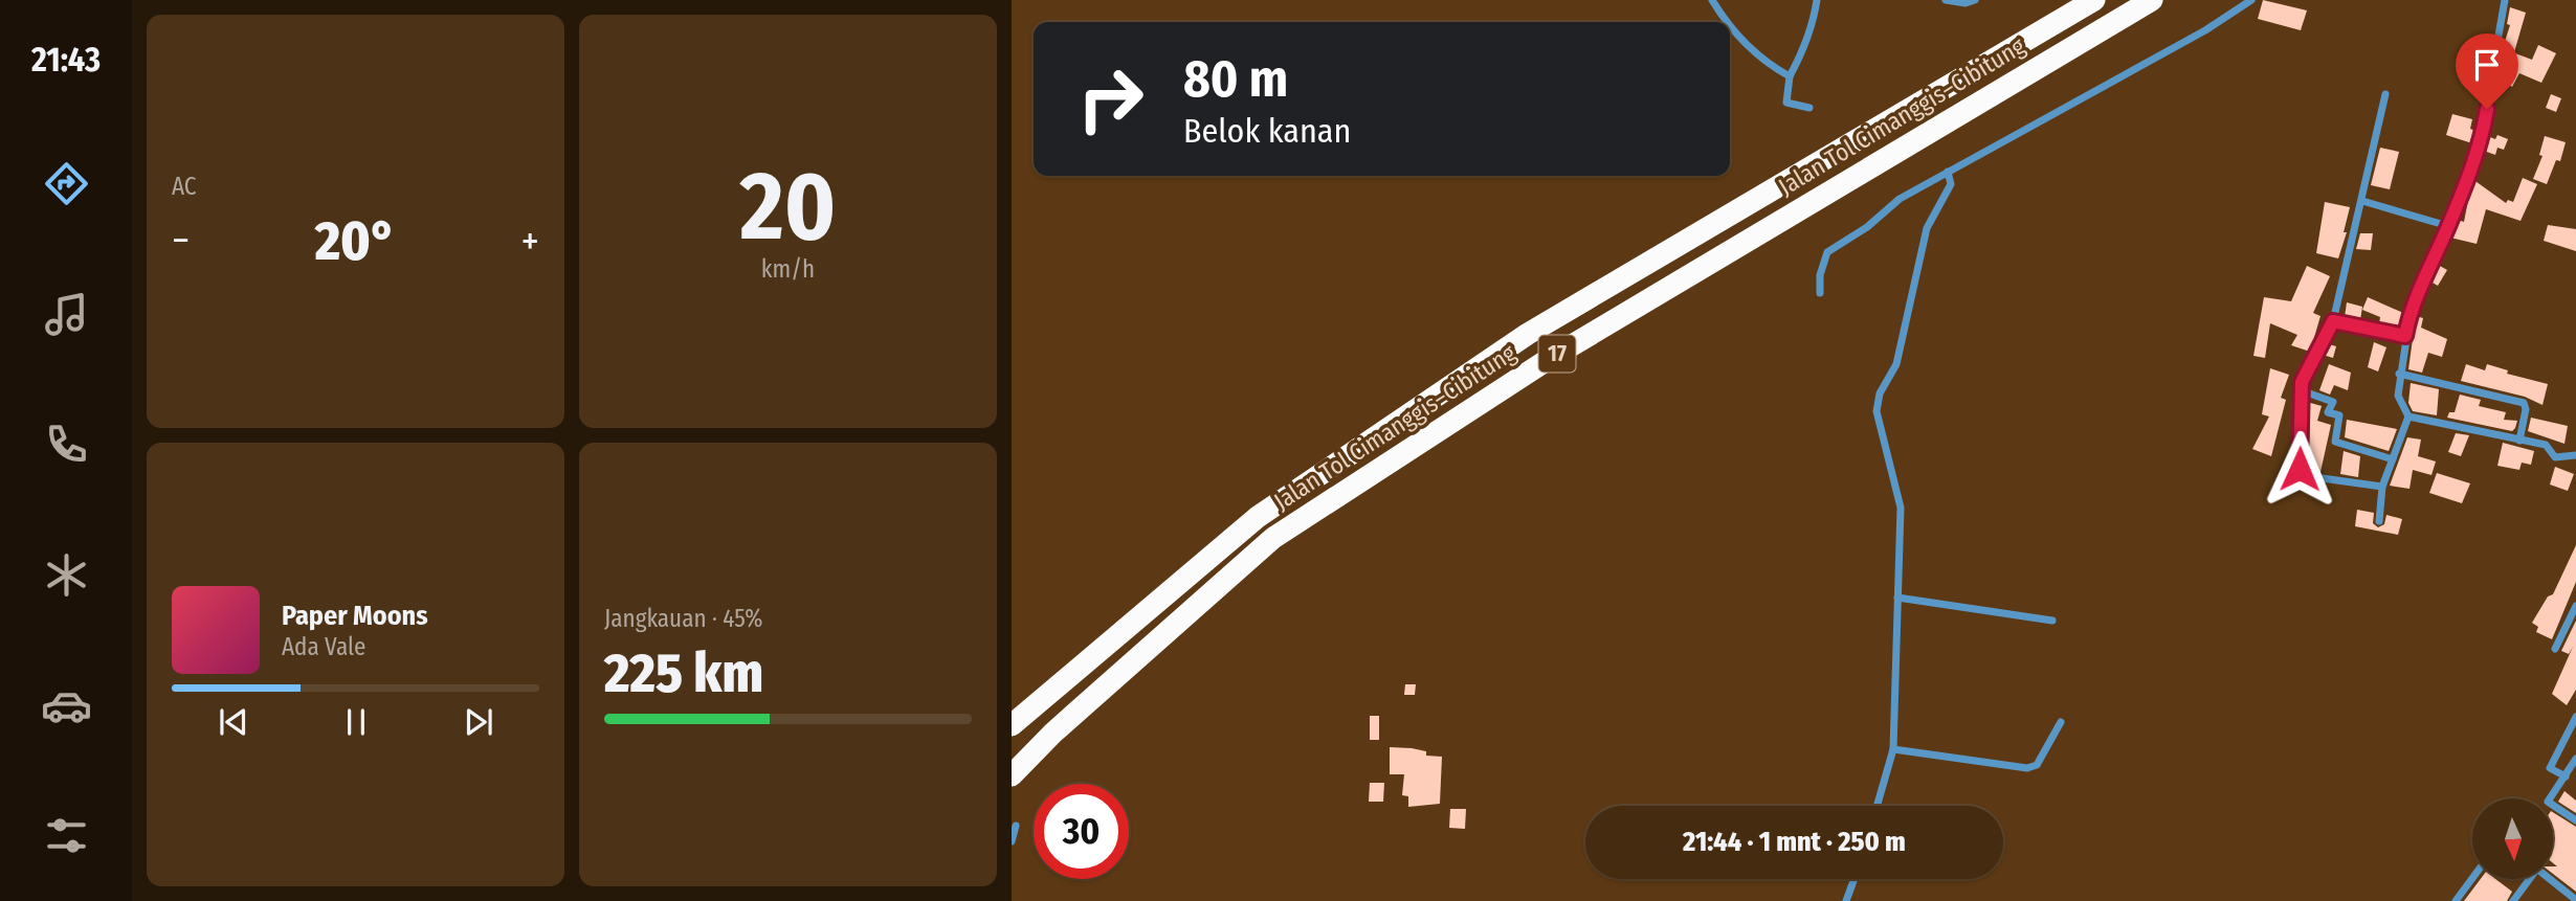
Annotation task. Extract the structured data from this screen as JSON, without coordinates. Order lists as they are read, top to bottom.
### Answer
{
  "streets": {
    "highway": ["Jalan Tol Cimanggis–Cibitung", "17"]
  },
  "north": "bottom",
  "page": {
    "tabs": "21:43",
    "tile": [
      "AC",
      ["20", "km/h"],
      ["Jangkauan · 45%", "225 km"]
    ],
    "turn": ["80 m", "Belok kanan"],
    "heat": ["−", "20°", "+"],
    "song": ["Paper Moons", "Ada Vale"],
    "limit": "30",
    "trip": "21:44 · 1 mnt · 250 m"
  }
}
